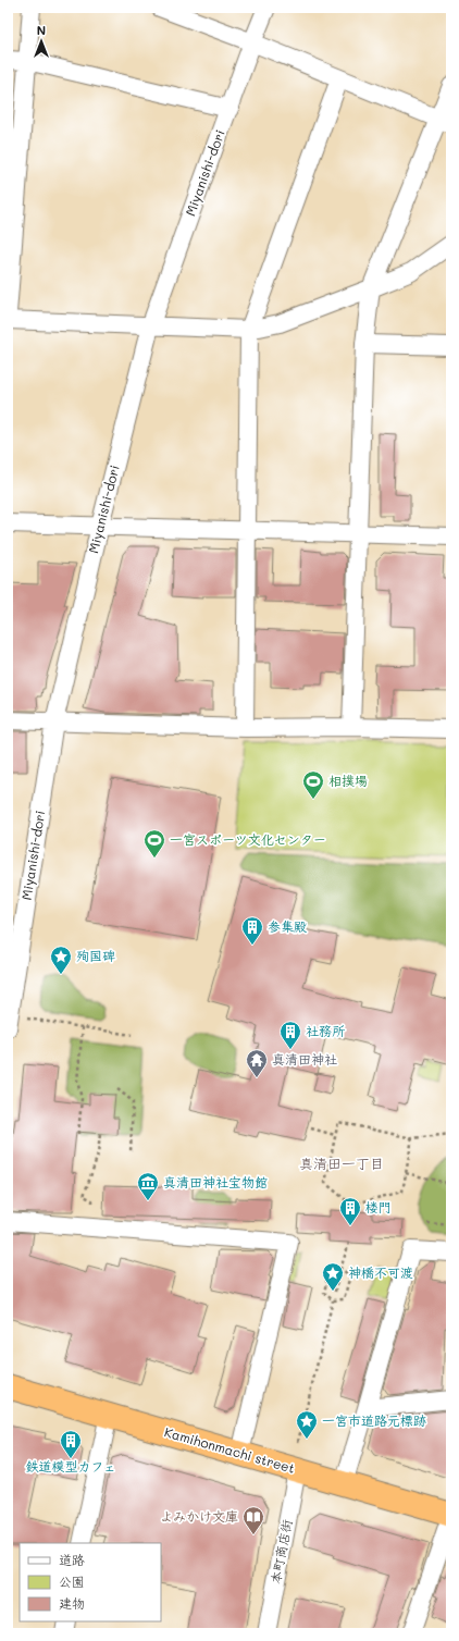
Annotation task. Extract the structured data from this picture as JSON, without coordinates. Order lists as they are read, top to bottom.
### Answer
{
  "streets": {
    "highway": ["Kamihonmachi street"],
    "street": ["Miyanishi-dori", "本町商店街"]
  },
  "crossings": [
    ["Kamihonmachi street", "本町商店街"]
  ],
  "districts": ["真清田一丁目"],
  "places": {
    "sports": ["相撲場", "一宮スポーツ文化センター"],
    "building": [
      "参集殿",
      "社務所",
      "楼門",
      "鉄道模型カフェ"
    ],
    "place": ["殉国碑", "神橋不可渡", "一宮市道路元標跡"],
    "temple": ["真清田神社"],
    "museum": ["真清田神社宝物館"],
    "library": ["よみかけ文庫"]
  },
  "legend": ["道路", "公園", "建物"],
  "north": "top"
}
